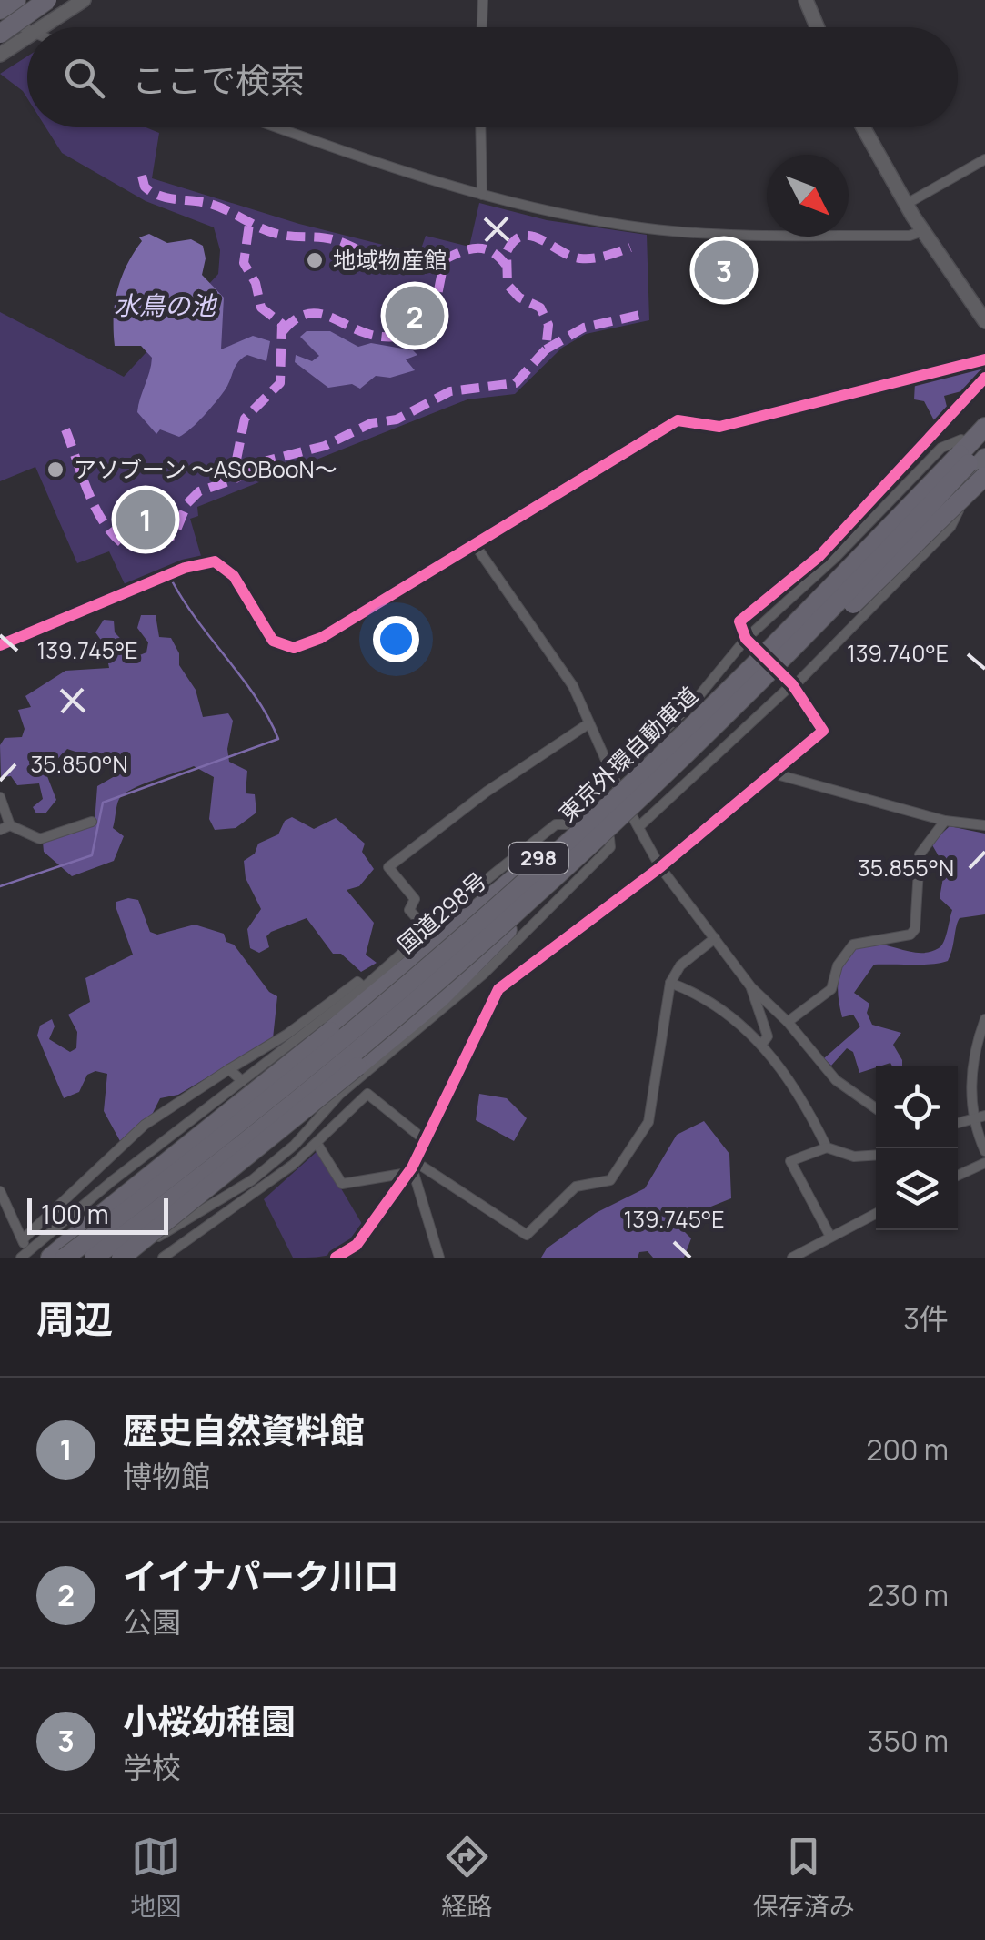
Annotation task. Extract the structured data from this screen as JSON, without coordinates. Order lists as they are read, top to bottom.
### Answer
{
  "streets": {
    "highway": ["東京外環自動車道", "298", "国道298号"]
  },
  "crossings": [
    ["東京外環自動車道", "298"]
  ],
  "water": ["水鳥の池"],
  "places": ["地域物産館", "アソブーン ～ASOBooN～"],
  "scale_bar": "100 m",
  "north": "bottom right",
  "page": {
    "search": "ここで検索",
    "pins": ["3", "2", "1"],
    "scale": "100 m",
    "heading": ["周辺", "3件"],
    "list": [
      {
        "mark": "1",
        "name": "歴史自然資料館",
        "note": "博物館",
        "value": "200 m"
      },
      {
        "mark": "2",
        "name": "イイナパーク川口",
        "note": "公園",
        "value": "230 m"
      },
      {
        "mark": "3",
        "name": "小桜幼稚園",
        "note": "学校",
        "value": "350 m"
      }
    ],
    "nav": ["地図", "経路", "保存済み"]
  },
  "coordinates": [
    "139.745°E",
    "139.740°E",
    "35.850°N",
    "35.855°N"
  ]
}
